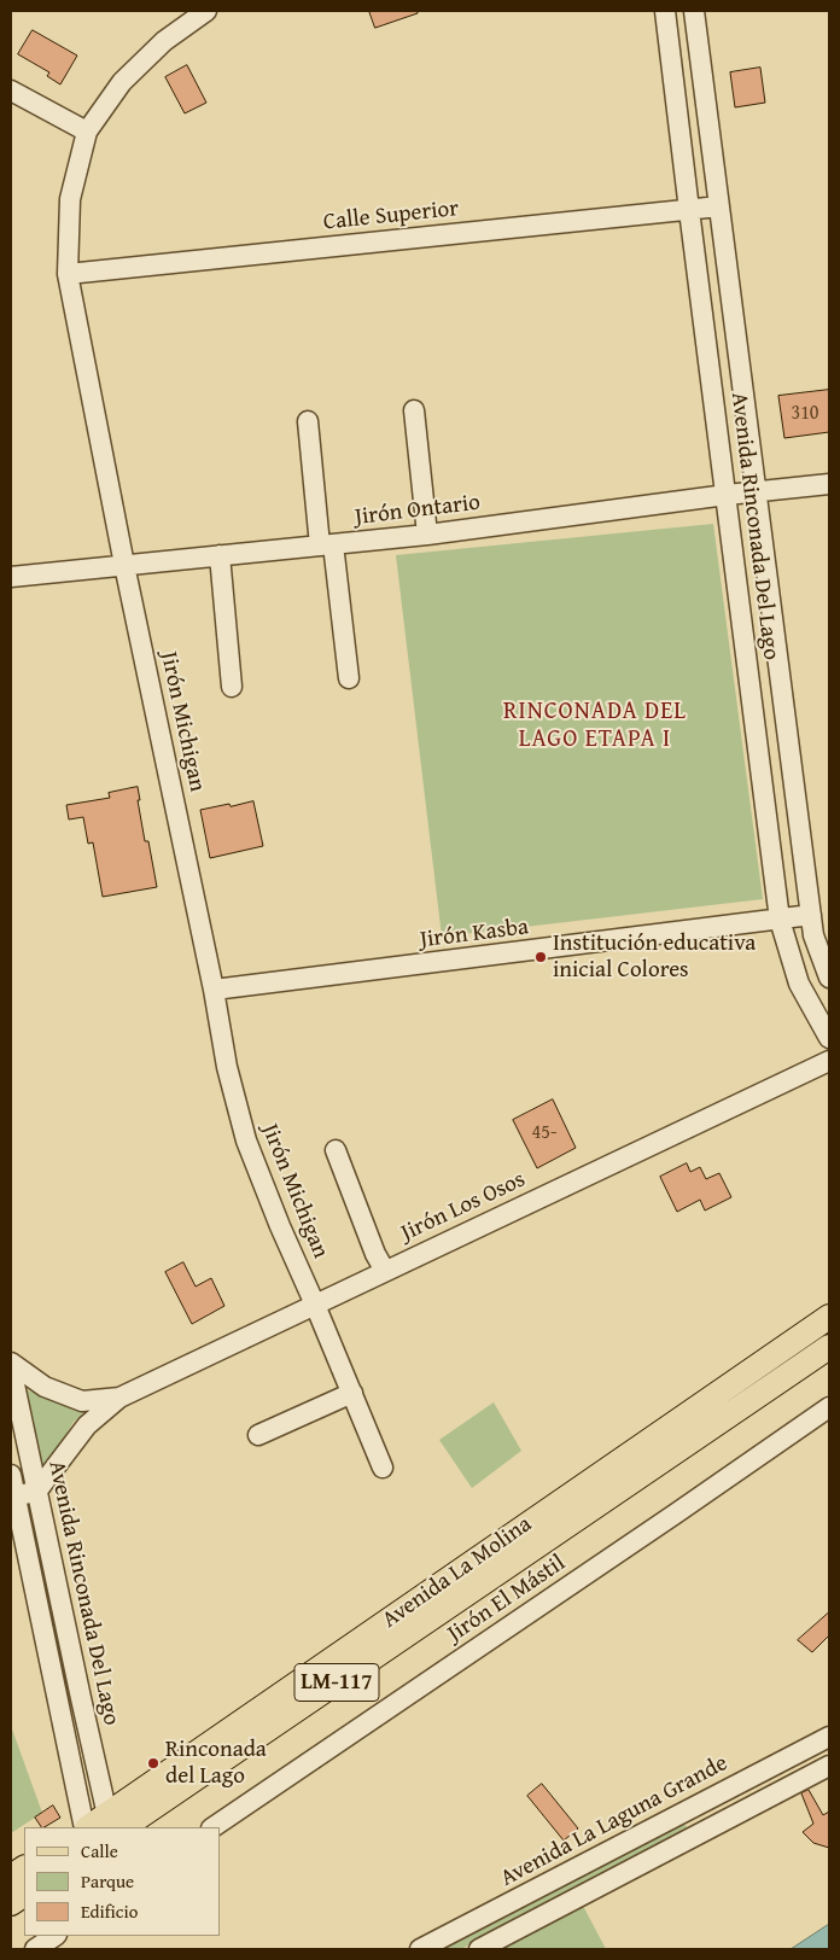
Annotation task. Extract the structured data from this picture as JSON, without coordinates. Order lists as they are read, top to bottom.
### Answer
{
  "streets": {
    "main road": ["Avenida La Molina", "LM-117"],
    "street": [
      "Calle Superior",
      "Jirón Ontario",
      "Avenida Rinconada Del Lago",
      "Jirón Michigan",
      "Jirón Kasba",
      "Jirón Los Osos",
      "Jirón El Mástil",
      "Avenida La Laguna Grande"
    ]
  },
  "crossings": [
    ["Calle Superior", "Avenida Rinconada Del Lago"],
    ["Calle Superior", "Jirón Michigan"],
    ["Jirón Ontario", "Avenida Rinconada Del Lago"],
    ["Jirón Ontario", "Jirón Michigan"],
    ["Avenida Rinconada Del Lago", "Jirón Kasba"],
    ["Avenida Rinconada Del Lago", "Jirón Los Osos"],
    ["Avenida Rinconada Del Lago", "Avenida La Molina"],
    ["Jirón Michigan", "Jirón Kasba"],
    ["Jirón Michigan", "Jirón Los Osos"]
  ],
  "districts": ["RINCONADA DEL LAGO ETAPA I"],
  "places": ["Institución educativa inicial Colores", "Rinconada del Lago"],
  "house_numbers": ["310", "45-"],
  "legend": ["Calle", "Parque", "Edificio"]
}
